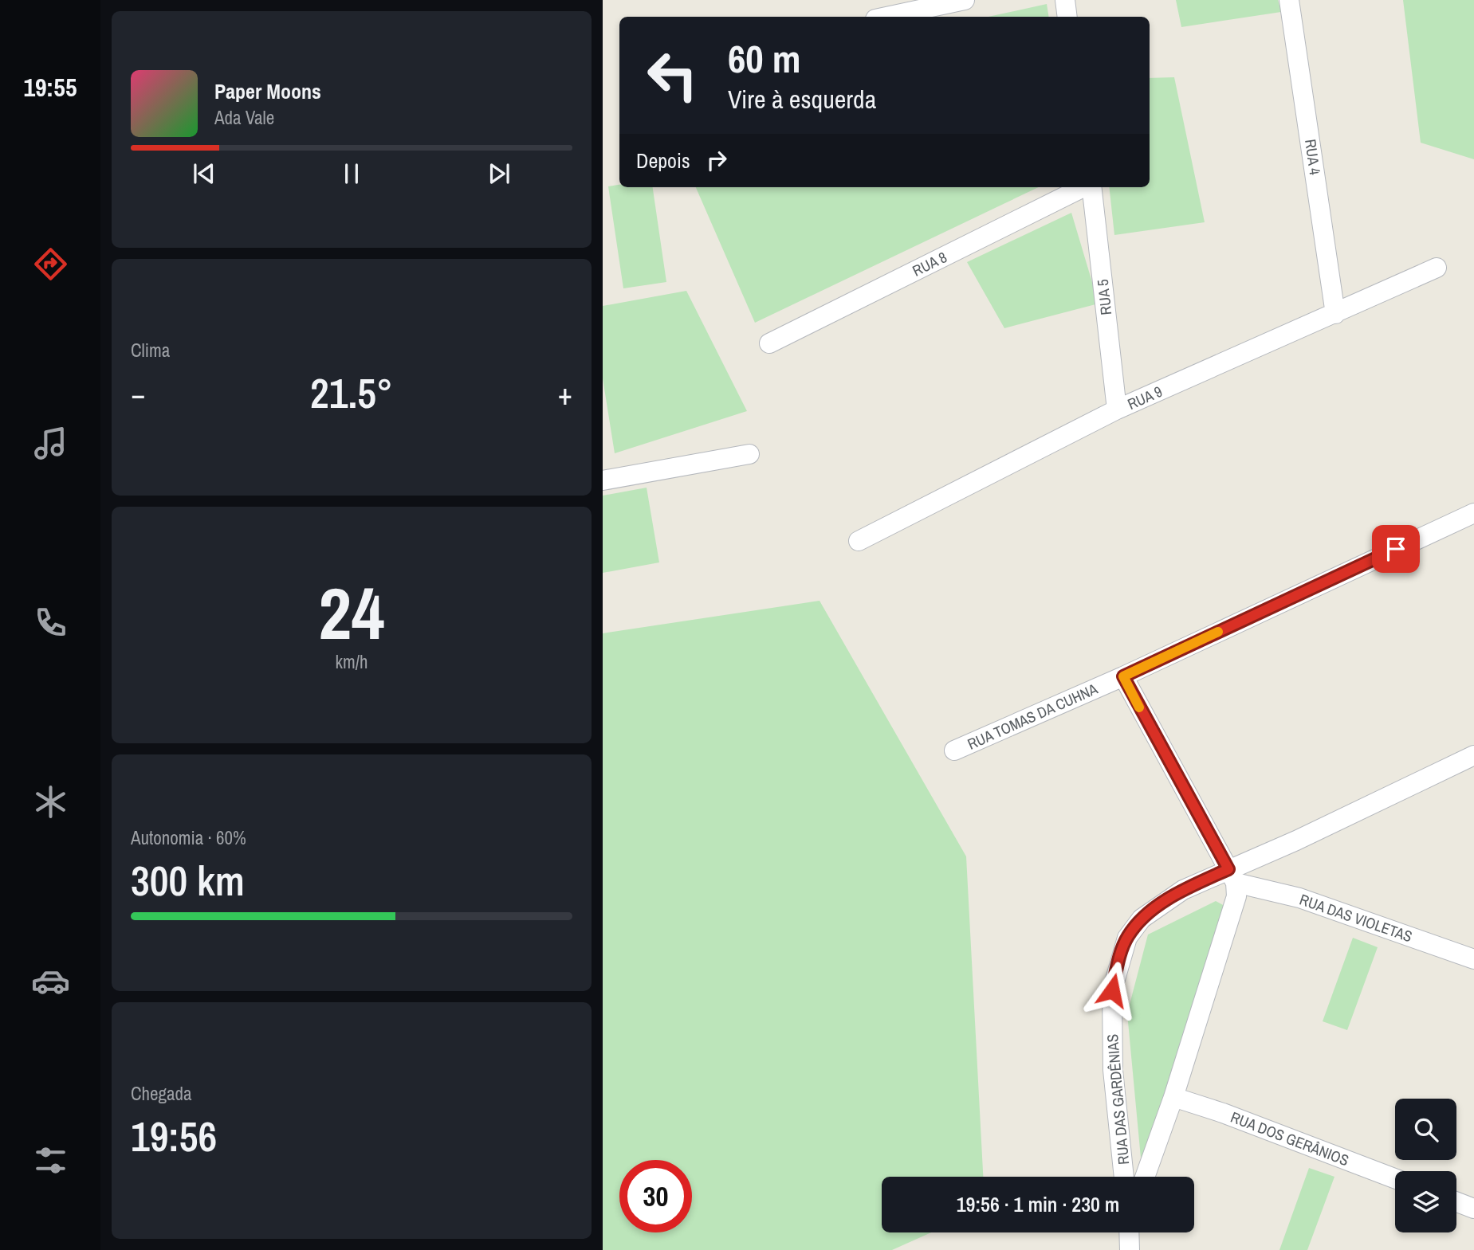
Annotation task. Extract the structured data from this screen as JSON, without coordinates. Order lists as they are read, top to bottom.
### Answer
{
  "streets": {
    "street": [
      "RUA 4",
      "RUA 8",
      "RUA 5",
      "RUA 9",
      "RUA TOMAS DA CUHNA",
      "RUA DAS VIOLETAS",
      "RUA DAS GARDÊNIAS",
      "RUA DOS GERÂNIOS"
    ]
  },
  "crossings": [
    ["RUA 4", "RUA 9"],
    ["RUA 5", "RUA 9"],
    ["RUA DAS VIOLETAS", "RUA DAS GARDÊNIAS"],
    ["RUA DAS GARDÊNIAS", "RUA DOS GERÂNIOS"]
  ],
  "page": {
    "tabs": "19:55",
    "turn": ["60 m", "Vire à esquerda"],
    "song": ["Paper Moons", "Ada Vale"],
    "then": "Depois",
    "tile": [
      "Clima",
      ["24", "km/h"],
      ["Autonomia · 60%", "300 km"],
      ["Chegada", "19:56"]
    ],
    "heat": ["−", "21.5°", "+"],
    "limit": "30",
    "trip": "19:56 · 1 min · 230 m"
  }
}
